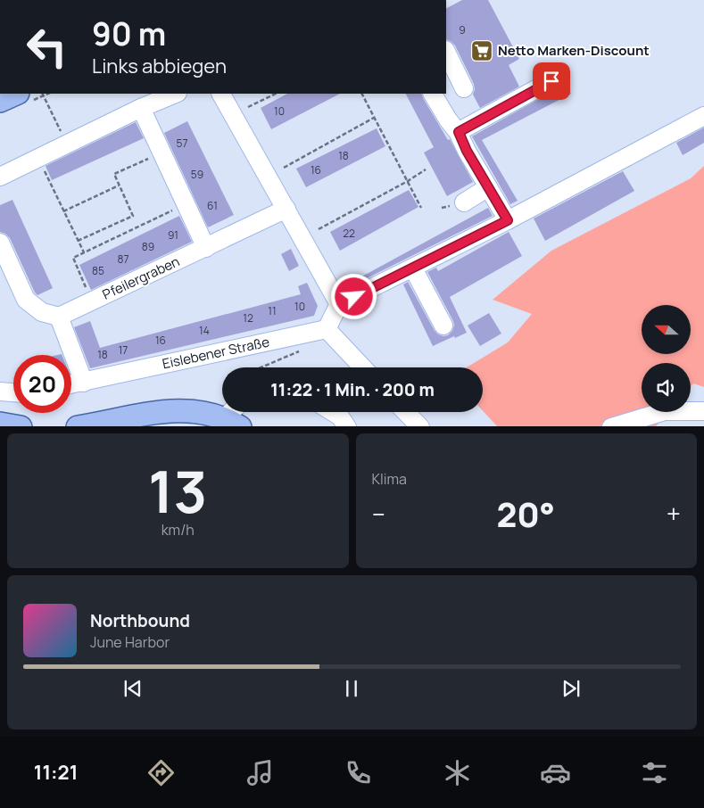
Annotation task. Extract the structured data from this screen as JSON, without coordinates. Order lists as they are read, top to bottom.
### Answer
{
  "streets": {
    "street": ["Pfeilergraben", "Eislebener Straße"]
  },
  "places": {
    "supermarket": ["Netto Marken-Discount"]
  },
  "house_numbers": [
    "9",
    "10",
    "57",
    "18",
    "16",
    "59",
    "61",
    "22",
    "91",
    "89",
    "87",
    "85",
    "10",
    "11",
    "12",
    "14",
    "16",
    "17",
    "18"
  ],
  "north": "left",
  "page": {
    "turn": ["90 m", "Links abbiegen"],
    "limit": "20",
    "trip": "11:22 · 1 Min. · 200 m",
    "tile": [
      ["13", "km/h"],
      "Klima"
    ],
    "heat": ["−", "20°", "+"],
    "song": ["Northbound", "June Harbor"],
    "tabs": "11:21"
  }
}
